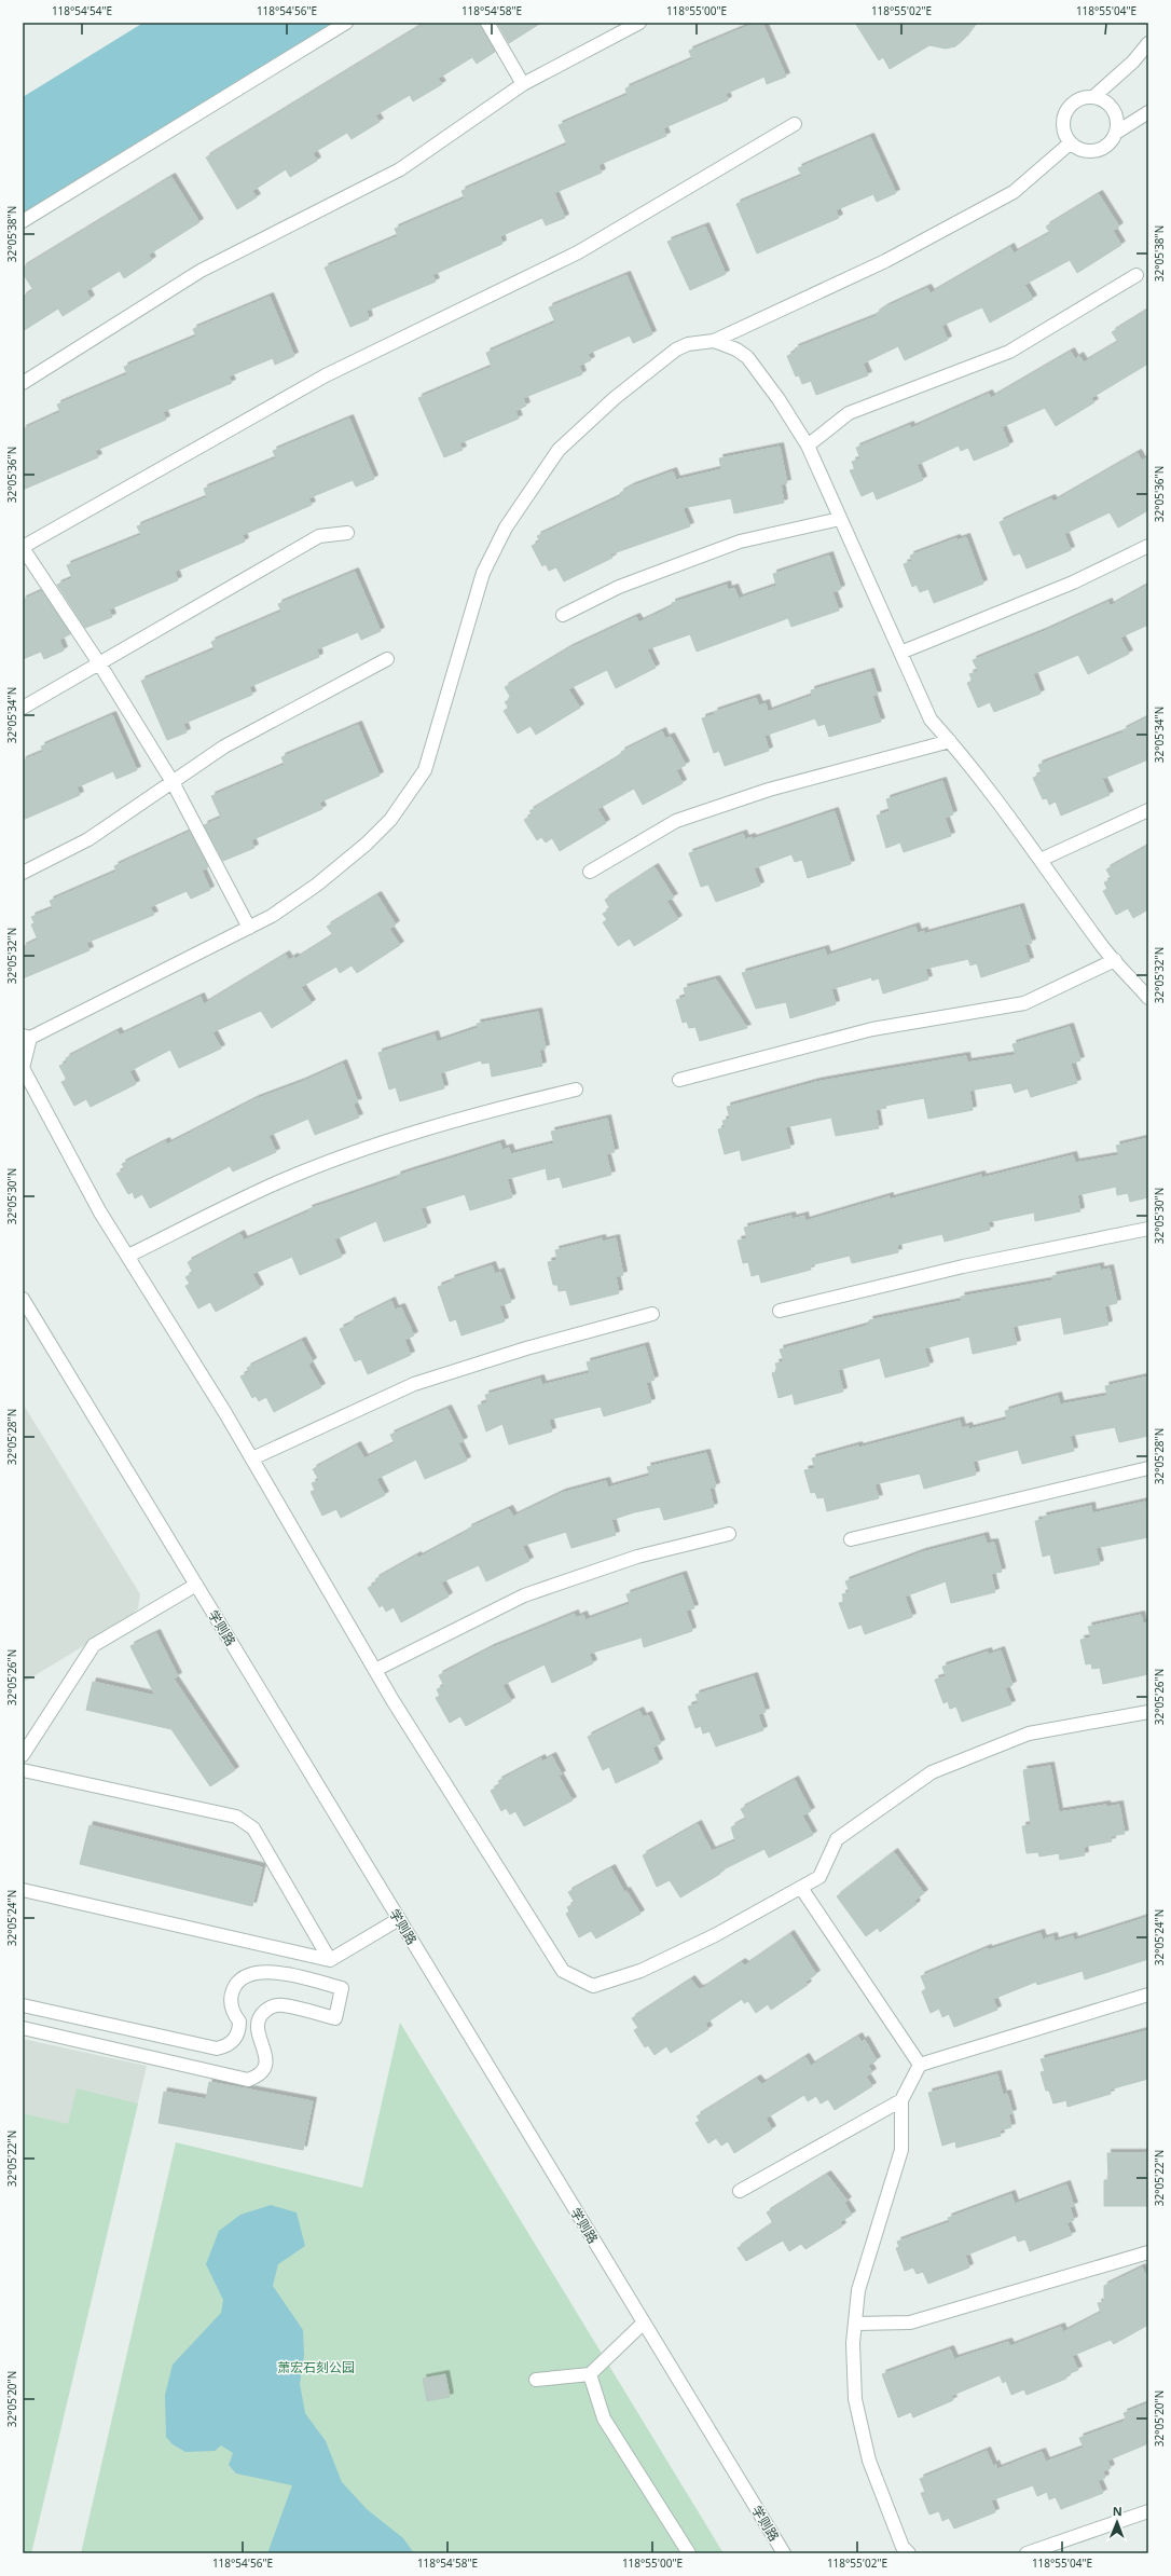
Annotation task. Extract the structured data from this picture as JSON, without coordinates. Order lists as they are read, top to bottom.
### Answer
{
  "streets": {
    "street": ["学则路"]
  },
  "parks": ["萧宏石刻公园"],
  "north": "top",
  "coordinates": [
    "118°54'54\"E",
    "118°54'56\"E",
    "118°54'58\"E",
    "118°55'00\"E",
    "118°55'02\"E",
    "118°55'04\"E",
    "32°05'38\"N",
    "32°05'36\"N",
    "32°05'34\"N",
    "32°05'32\"N",
    "32°05'30\"N",
    "32°05'28\"N",
    "32°05'26\"N",
    "32°05'24\"N",
    "32°05'22\"N",
    "32°05'20\"N"
  ]
}
